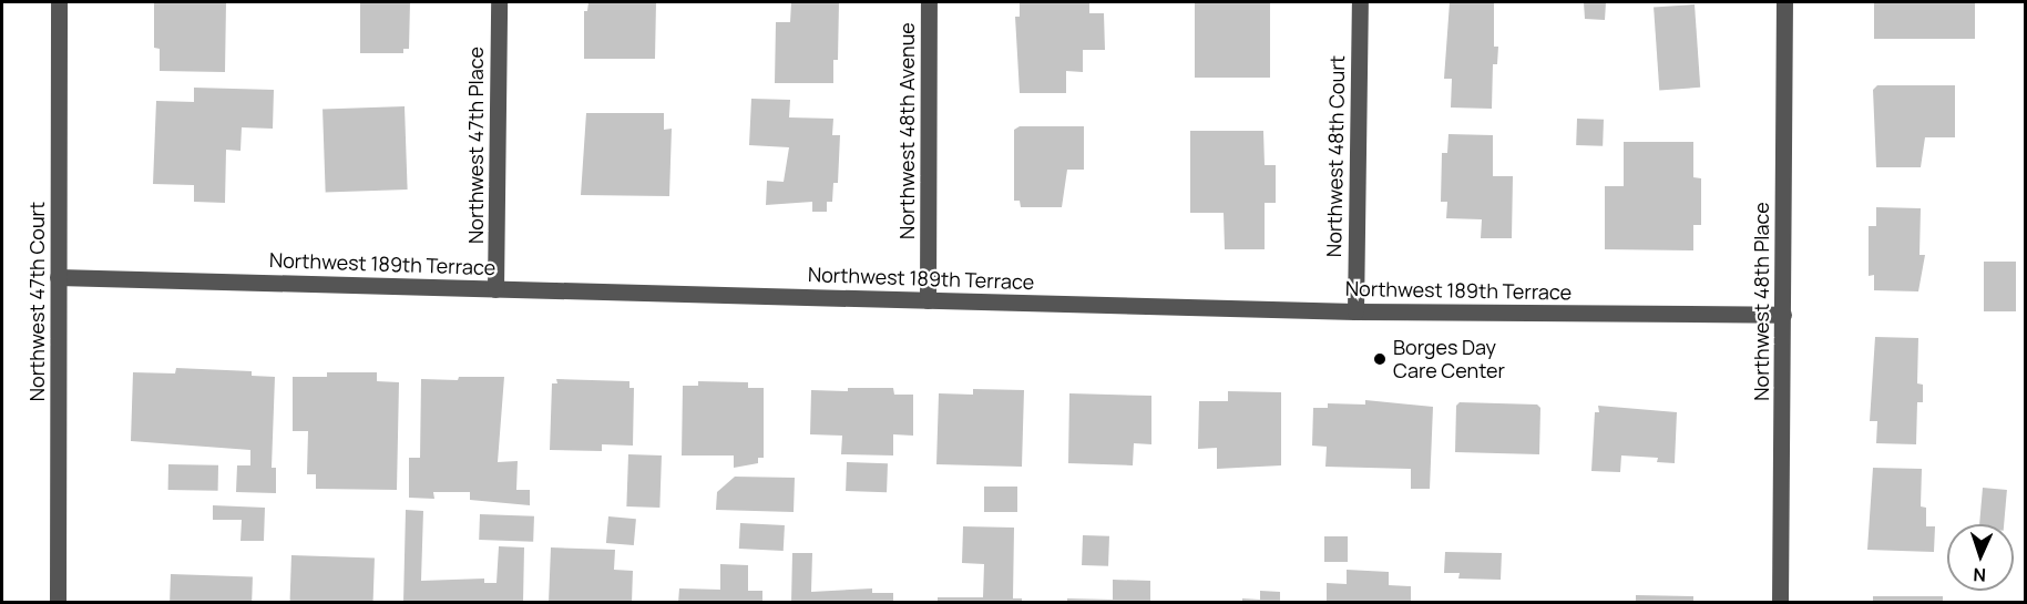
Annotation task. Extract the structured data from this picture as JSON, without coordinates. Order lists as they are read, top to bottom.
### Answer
{
  "streets": {
    "street": [
      "Northwest 48th Avenue",
      "Northwest 47th Place",
      "Northwest 48th Court",
      "Northwest 189th Terrace",
      "Northwest 47th Court",
      "Northwest 48th Place"
    ]
  },
  "crossings": [
    ["Northwest 48th Avenue", "Northwest 189th Terrace"],
    ["Northwest 47th Place", "Northwest 189th Terrace"],
    ["Northwest 48th Court", "Northwest 189th Terrace"],
    ["Northwest 189th Terrace", "Northwest 47th Court"],
    ["Northwest 189th Terrace", "Northwest 48th Place"]
  ],
  "places": ["Borges Day Care Center"],
  "north": "bottom"
}
